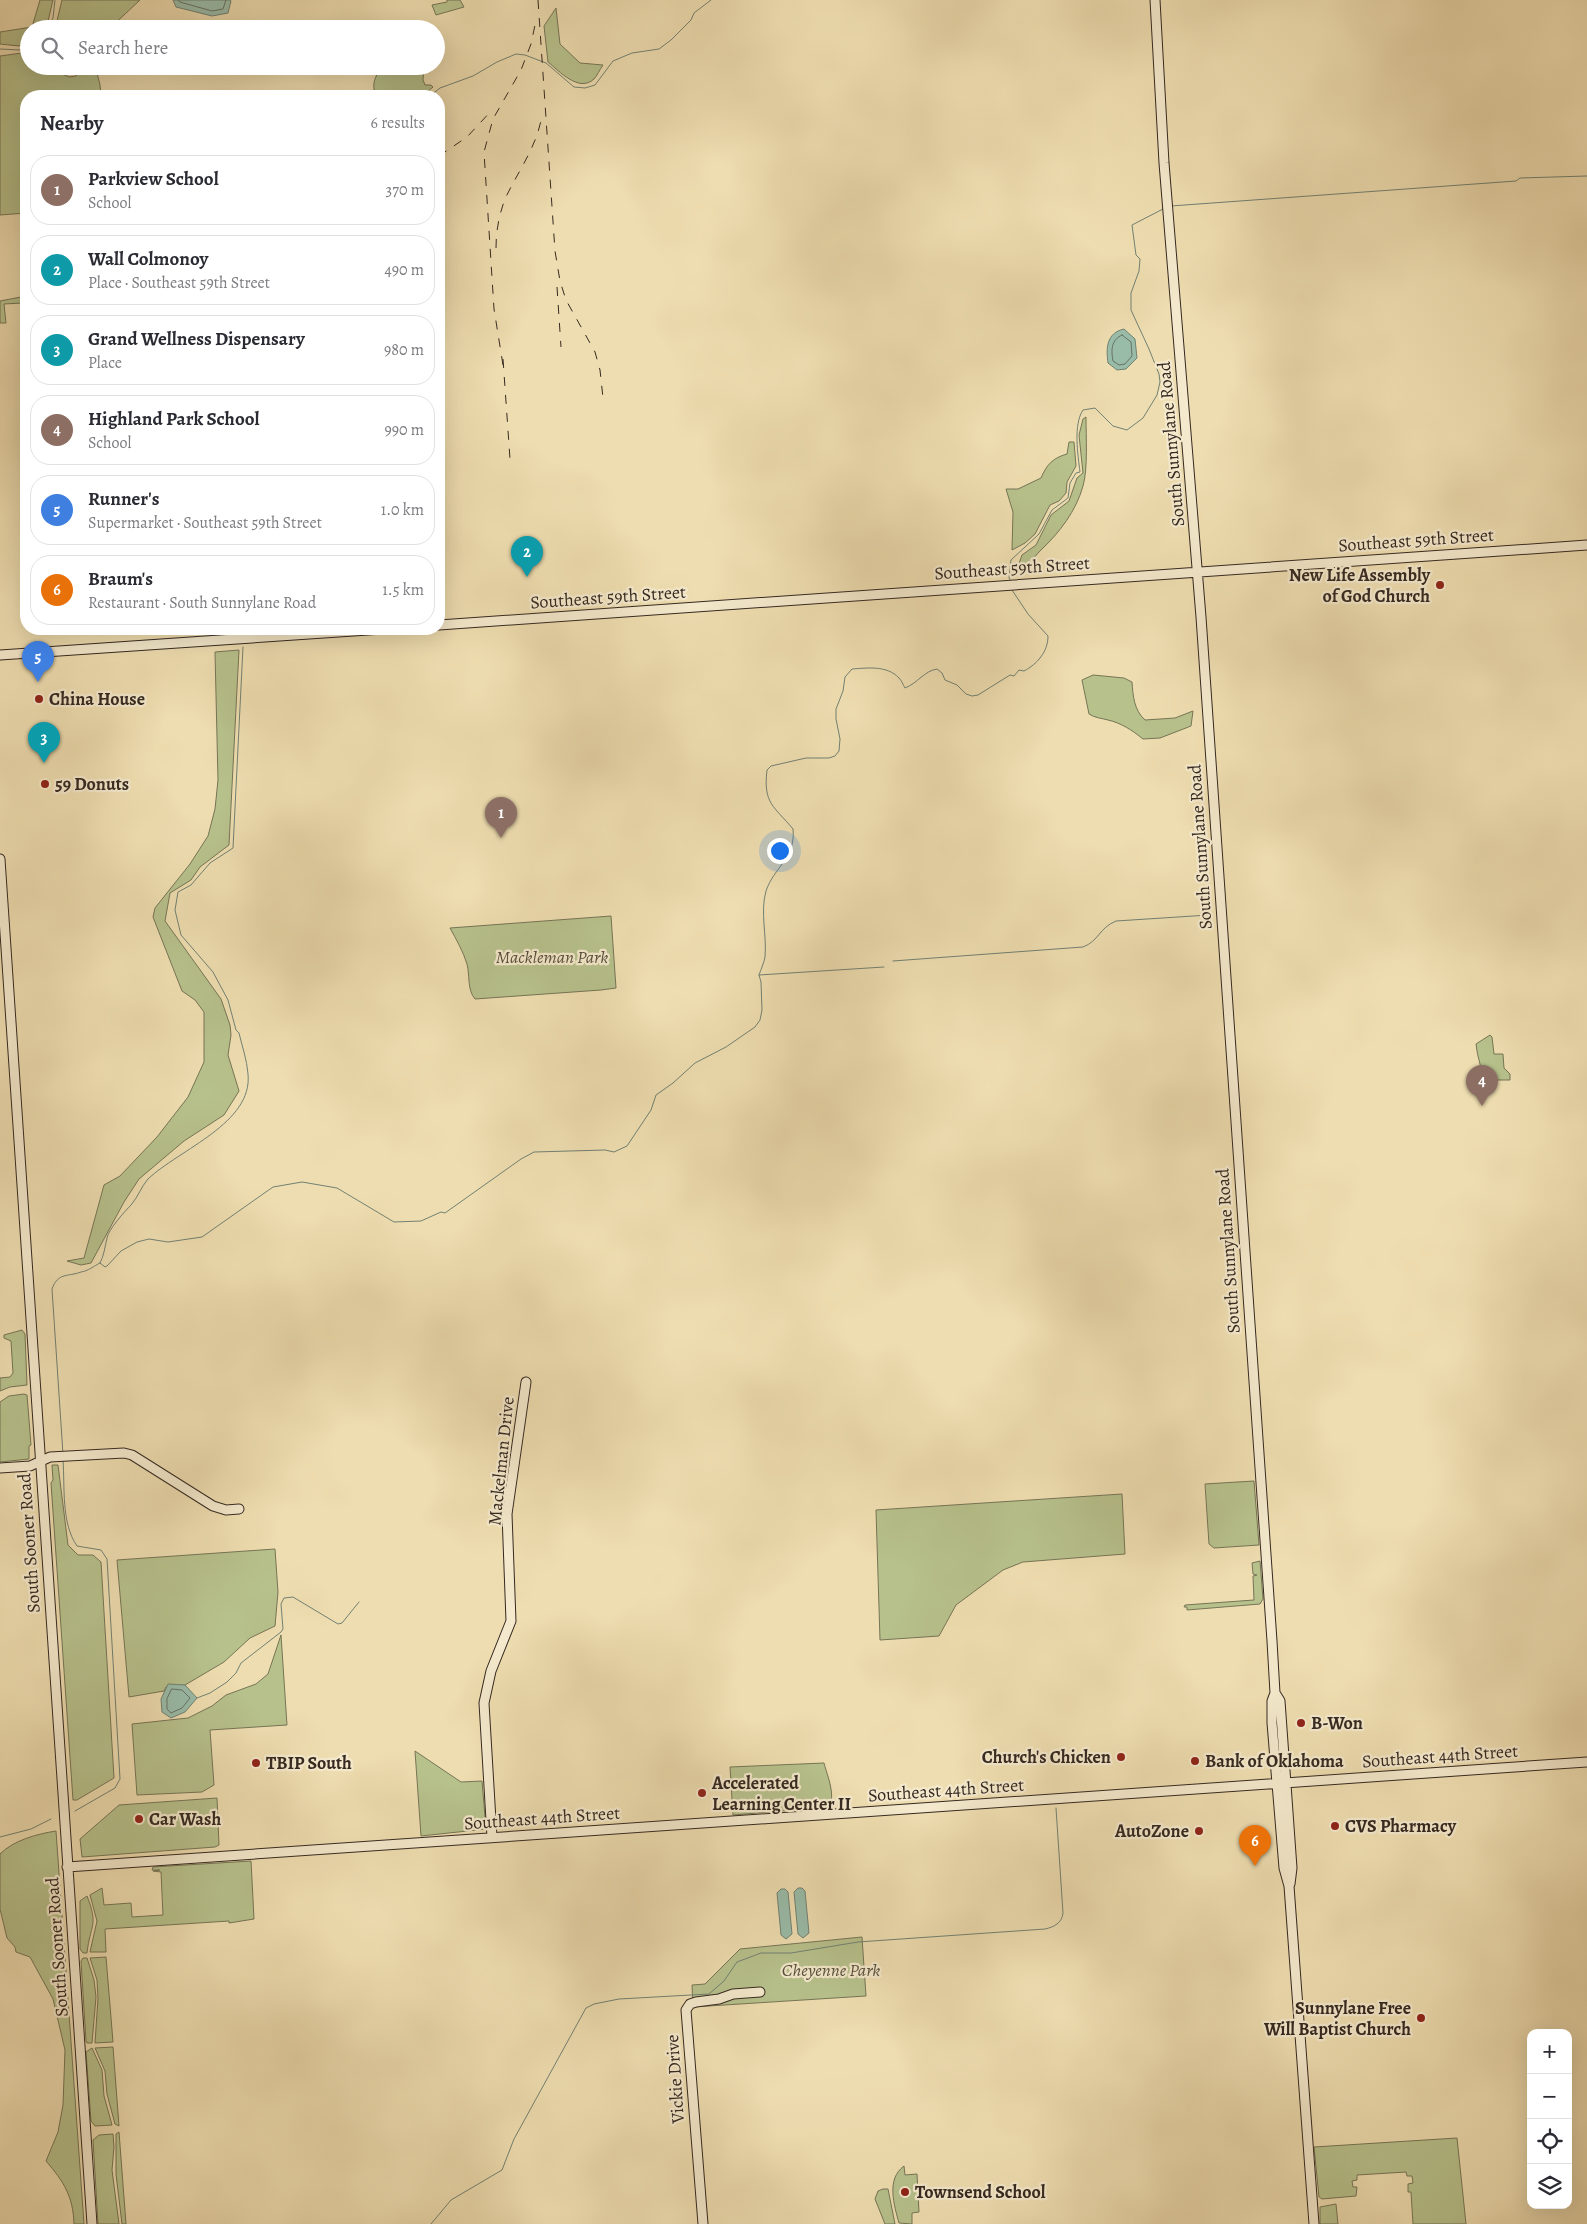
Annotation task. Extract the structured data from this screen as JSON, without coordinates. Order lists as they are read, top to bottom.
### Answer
{
  "streets": {
    "main road": [
      "South Sunnylane Road",
      "Southeast 59th Street",
      "Mackelman Drive",
      "South Sooner Road",
      "Southeast 44th Street",
      "Vickie Drive"
    ]
  },
  "crossings": [
    ["South Sunnylane Road", "Southeast 59th Street"],
    ["South Sunnylane Road", "Southeast 44th Street"],
    ["Mackelman Drive", "Southeast 44th Street"],
    ["South Sooner Road", "Southeast 44th Street"]
  ],
  "parks": ["Mackleman Park", "Cheyenne Park"],
  "places": [
    "New Life Assembly of God Church",
    "China House",
    "59 Donuts",
    "B-Won",
    "Church's Chicken",
    "Bank of Oklahoma",
    "TBIP South",
    "Accelerated Learning Center II",
    "Car Wash",
    "CVS Pharmacy",
    "AutoZone",
    "Sunnylane Free Will Baptist Church",
    "Townsend School"
  ],
  "page": {
    "search": "Search here",
    "heading": ["Nearby", "6 results"],
    "list": [
      {
        "mark": "1",
        "name": "Parkview School",
        "note": "School",
        "value": "370 m"
      },
      {
        "mark": "2",
        "name": "Wall Colmonoy",
        "note": "Place · Southeast 59th Street",
        "value": "490 m"
      },
      {
        "mark": "3",
        "name": "Grand Wellness Dispensary",
        "note": "Place",
        "value": "980 m"
      },
      {
        "mark": "4",
        "name": "Highland Park School",
        "note": "School",
        "value": "990 m"
      },
      {
        "mark": "5",
        "name": "Runner's",
        "note": "Supermarket · Southeast 59th Street",
        "value": "1.0 km"
      },
      {
        "mark": "6",
        "name": "Braum's",
        "note": "Restaurant · South Sunnylane Road",
        "value": "1.5 km"
      }
    ],
    "pins": [
      "2",
      "5",
      "3",
      "1",
      "4",
      "6"
    ],
    "map_buttons": ["+", "−"]
  }
}
